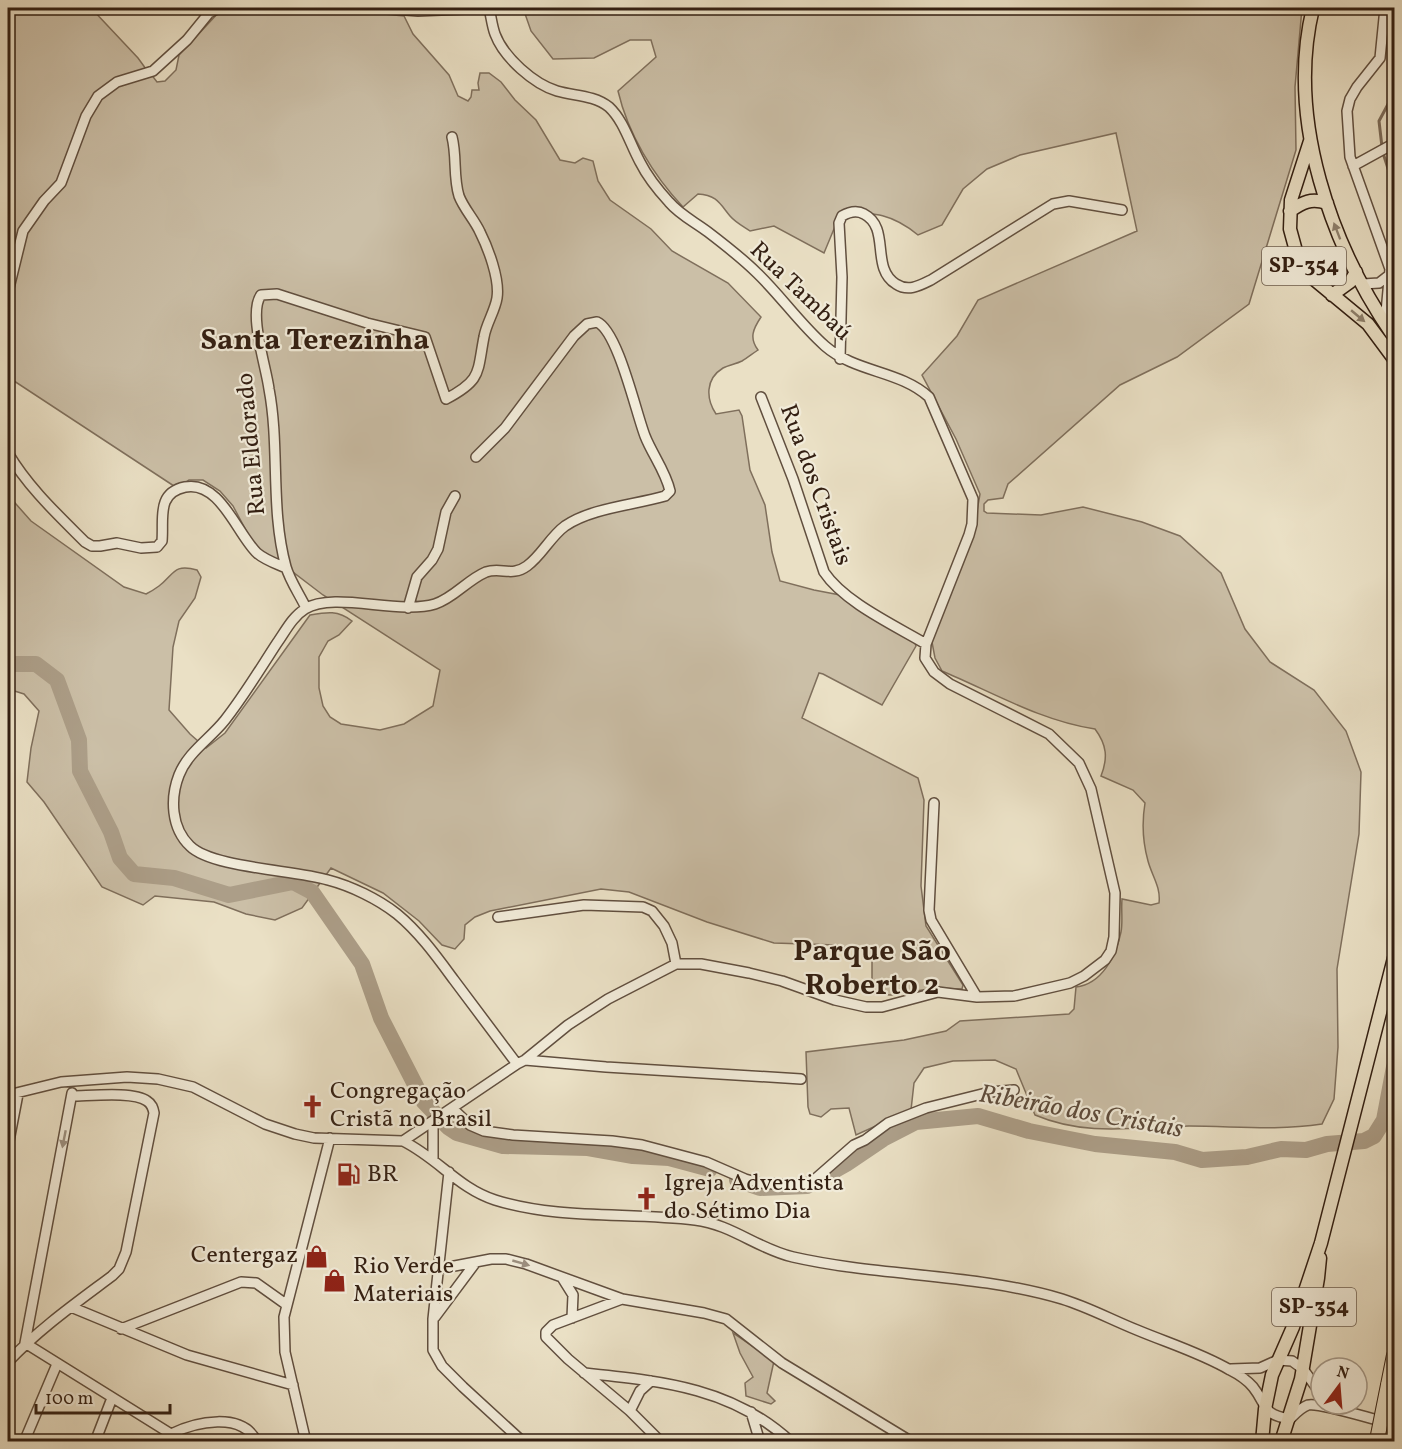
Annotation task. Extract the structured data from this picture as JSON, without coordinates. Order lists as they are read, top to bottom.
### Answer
{
  "streets": {
    "main road": ["SP-354"],
    "street": ["Rua Tambaú", "Rua Eldorado", "Rua dos Cristais"]
  },
  "crossings": [
    ["Rua Tambaú", "Rua dos Cristais"]
  ],
  "districts": ["Santa Terezinha", "Parque São Roberto 2"],
  "water": ["Ribeirão dos Cristais"],
  "places": {
    "church": ["Congregação Cristã no Brasil", "Igreja Adventista do Sétimo Dia"],
    "fuel station": ["BR"],
    "shop": ["Centergaz", "Rio Verde Materiais"]
  },
  "scale_bar": "100 m",
  "north": "top"
}
